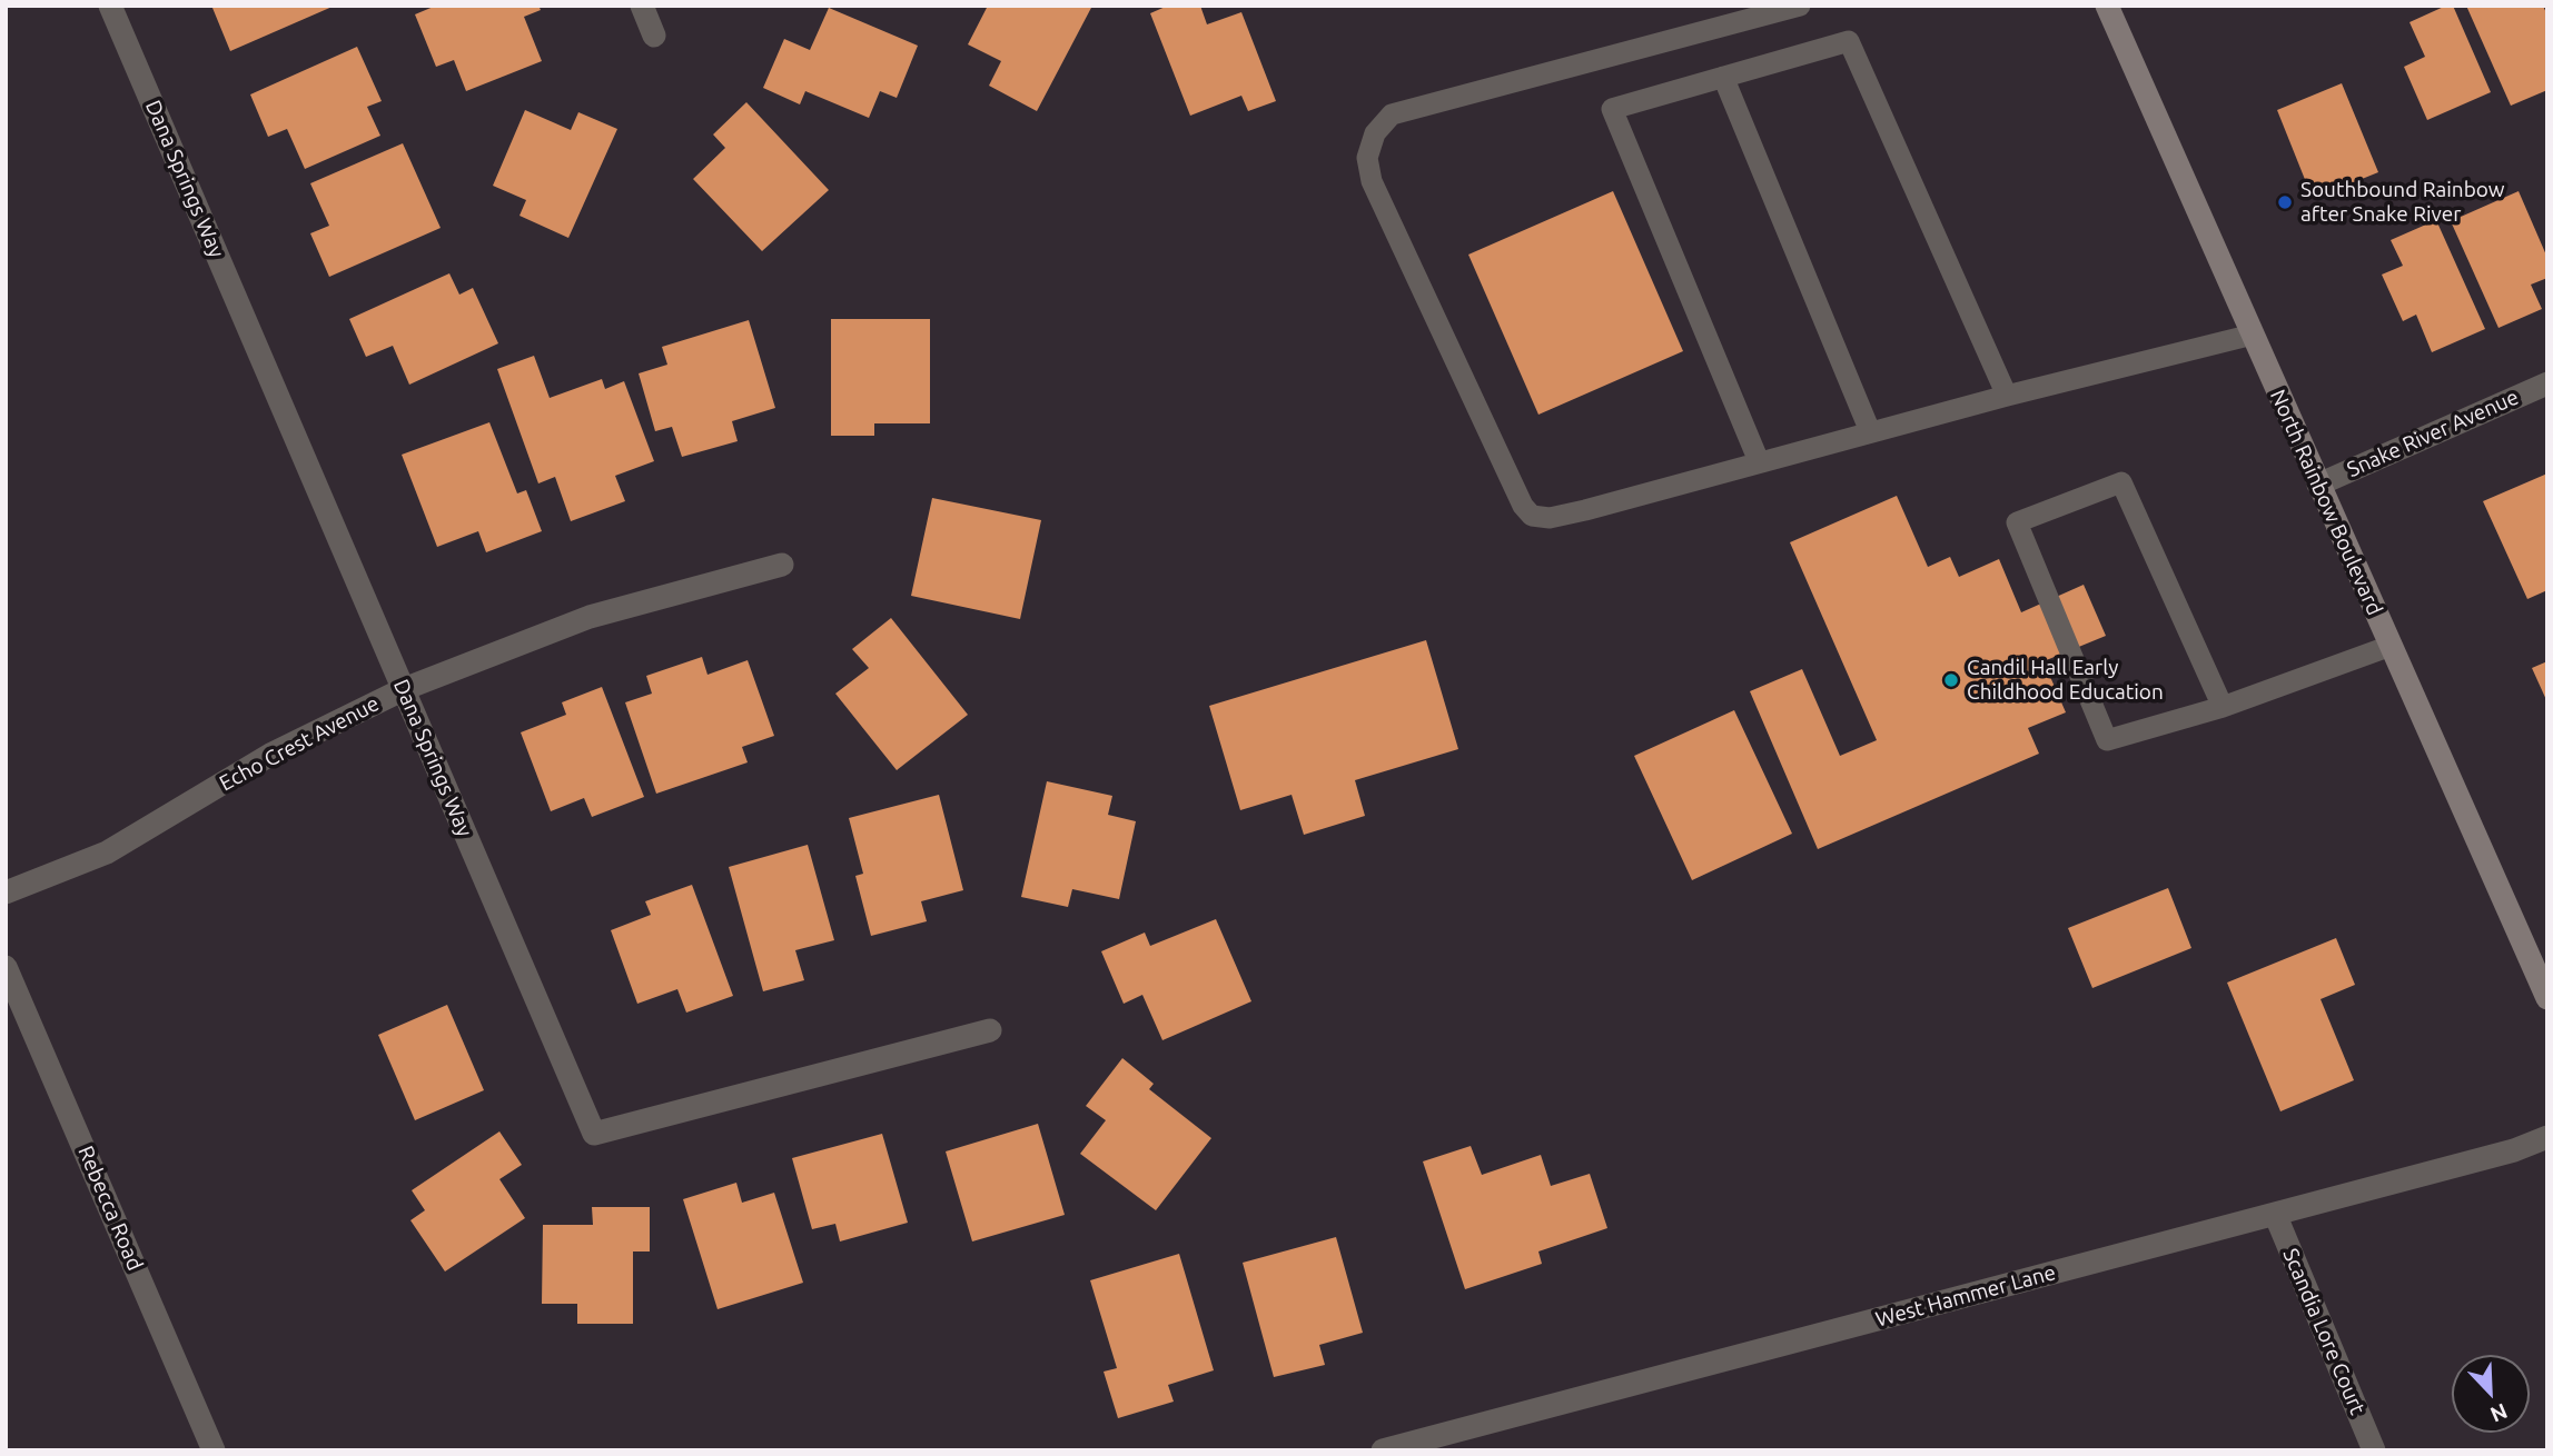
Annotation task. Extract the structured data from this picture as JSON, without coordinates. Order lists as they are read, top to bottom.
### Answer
{
  "streets": {
    "main road": ["North Rainbow Boulevard"],
    "street": [
      "Dana Springs Way",
      "Snake River Avenue",
      "Echo Crest Avenue",
      "Rebecca Road",
      "West Hammer Lane",
      "Scandia Lore Court"
    ]
  },
  "crossings": [
    ["Dana Springs Way", "Echo Crest Avenue"],
    ["Snake River Avenue", "North Rainbow Boulevard"],
    ["West Hammer Lane", "Scandia Lore Court"]
  ],
  "places": ["Southbound Rainbow after Snake River", "Candil Hall Early Childhood Education"],
  "north": "bottom right"
}
